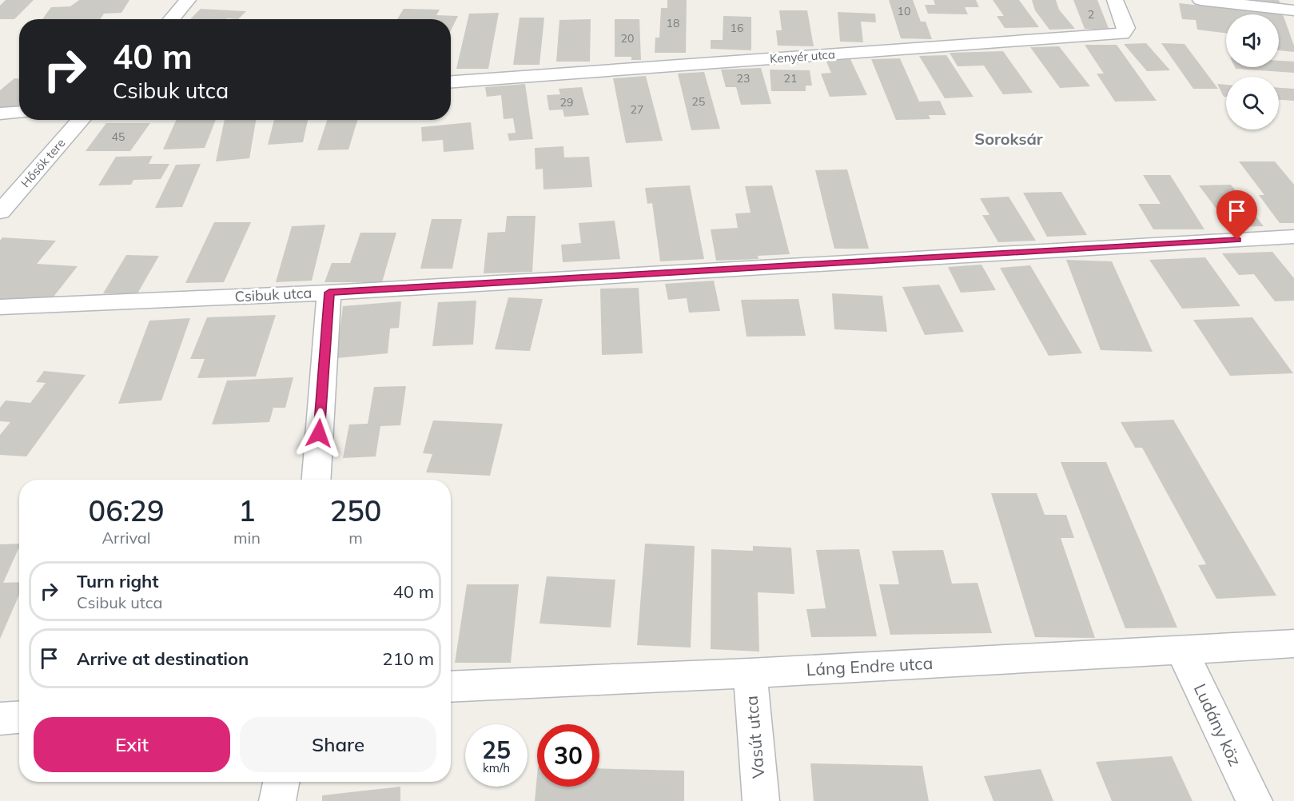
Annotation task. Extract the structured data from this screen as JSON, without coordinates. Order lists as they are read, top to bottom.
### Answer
{
  "streets": {
    "street": [
      "Kenyér utca",
      "Hősök tere",
      "Csibuk utca",
      "Láng Endre utca",
      "Ludány köz",
      "Vasút utca"
    ]
  },
  "crossings": [
    ["Láng Endre utca", "Ludány köz"],
    ["Láng Endre utca", "Vasút utca"]
  ],
  "districts": ["Soroksár"],
  "house_numbers": [
    "10",
    "2",
    "18",
    "16",
    "20",
    "23",
    "21",
    "25",
    "29",
    "27",
    "45"
  ],
  "page": {
    "turn": ["40 m", "Csibuk utca"],
    "eta": [
      "06:29",
      "Arrival",
      "1",
      "min",
      "250",
      "m"
    ],
    "list": [
      {
        "name": "Turn right",
        "note": "Csibuk utca",
        "value": "40 m"
      },
      {
        "name": "Arrive at destination",
        "value": "210 m"
      }
    ],
    "buttons": ["Exit", "Share"],
    "speed": "25 km/h",
    "limit": "30"
  }
}
